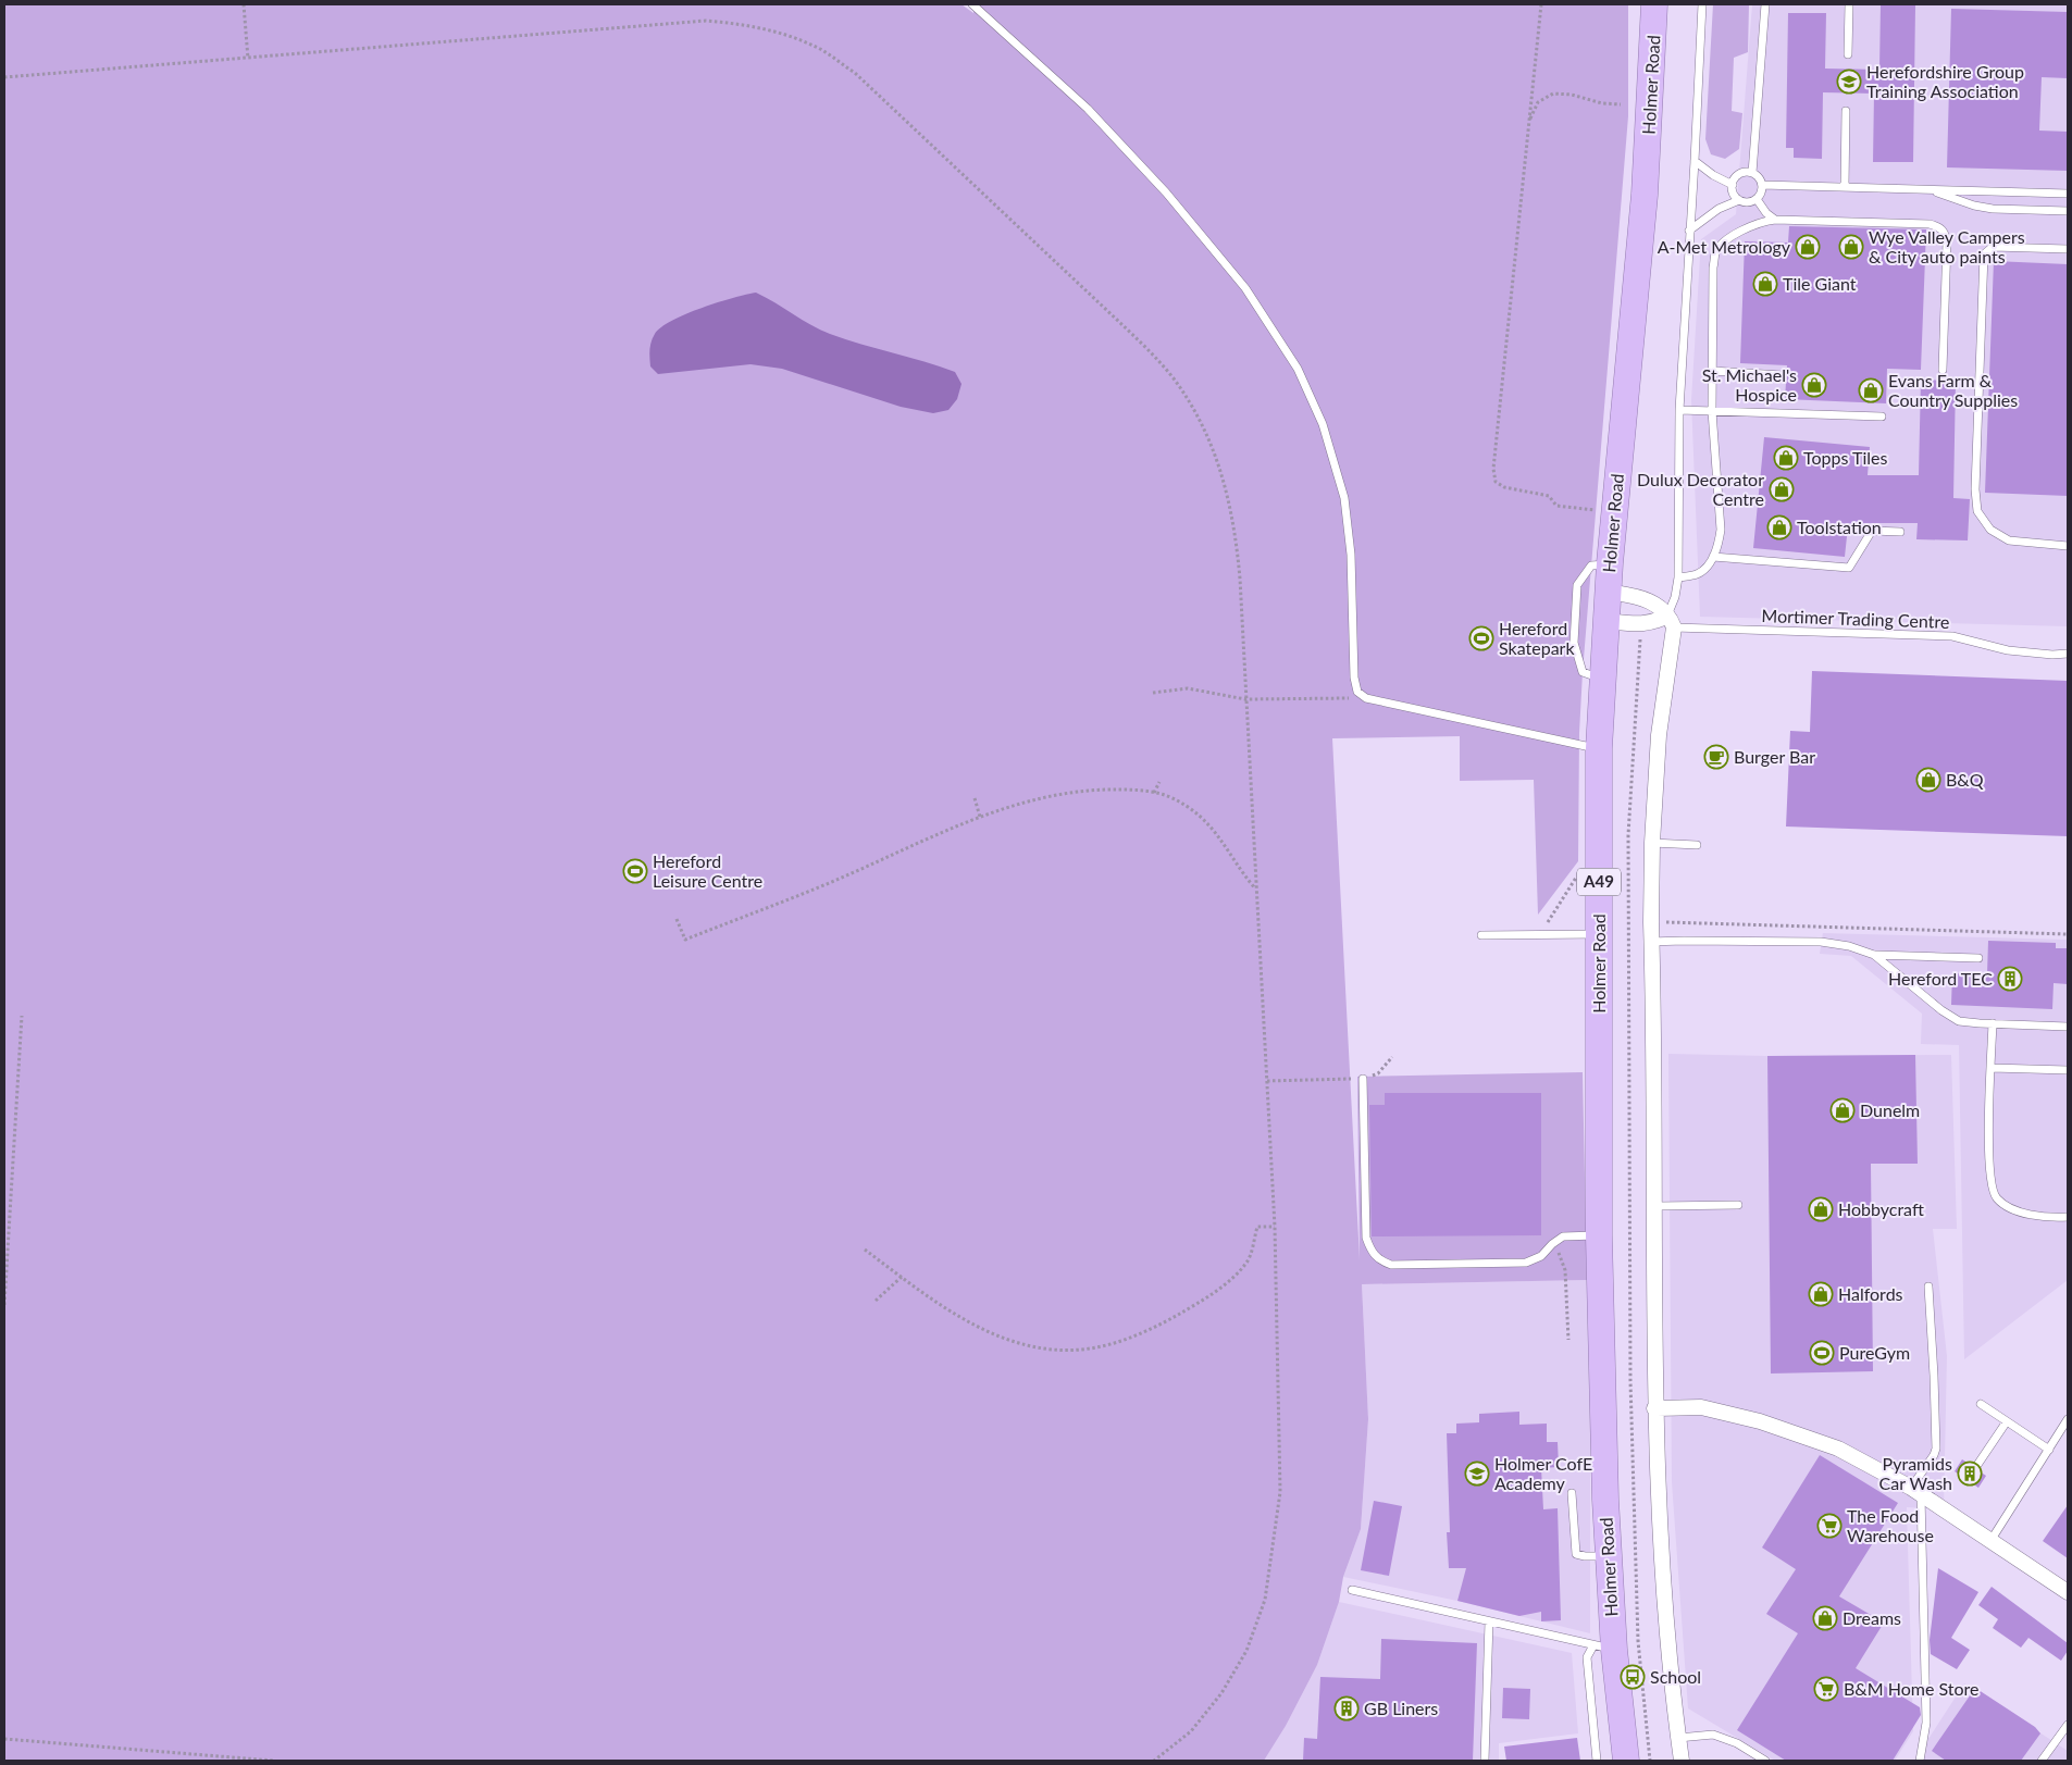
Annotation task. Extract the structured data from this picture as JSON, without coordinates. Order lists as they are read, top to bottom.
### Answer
{
  "streets": {
    "highway": ["Holmer Road", "A49"],
    "lane": ["Mortimer Trading Centre"]
  },
  "places": {
    "school or university": ["Herefordshire Group Training Association", "Holmer CofE Academy"],
    "shop": [
      "A-Met Metrology",
      "Wye Valley Campers & City auto paints",
      "Tile Giant",
      "St. Michael's Hospice",
      "Evans Farm & Country Supplies",
      "Topps Tiles",
      "Dulux Decorator Centre",
      "Toolstation",
      "B&Q",
      "Dunelm",
      "Hobbycraft",
      "Halfords",
      "Dreams"
    ],
    "sports": ["Hereford Skatepark", "Hereford Leisure Centre", "PureGym"],
    "cafe": ["Burger Bar"],
    "building": ["Hereford TEC", "Pyramids Car Wash", "GB Liners"],
    "supermarket": ["The Food Warehouse", "B&M Home Store"],
    "bus stop": ["School"]
  }
}
